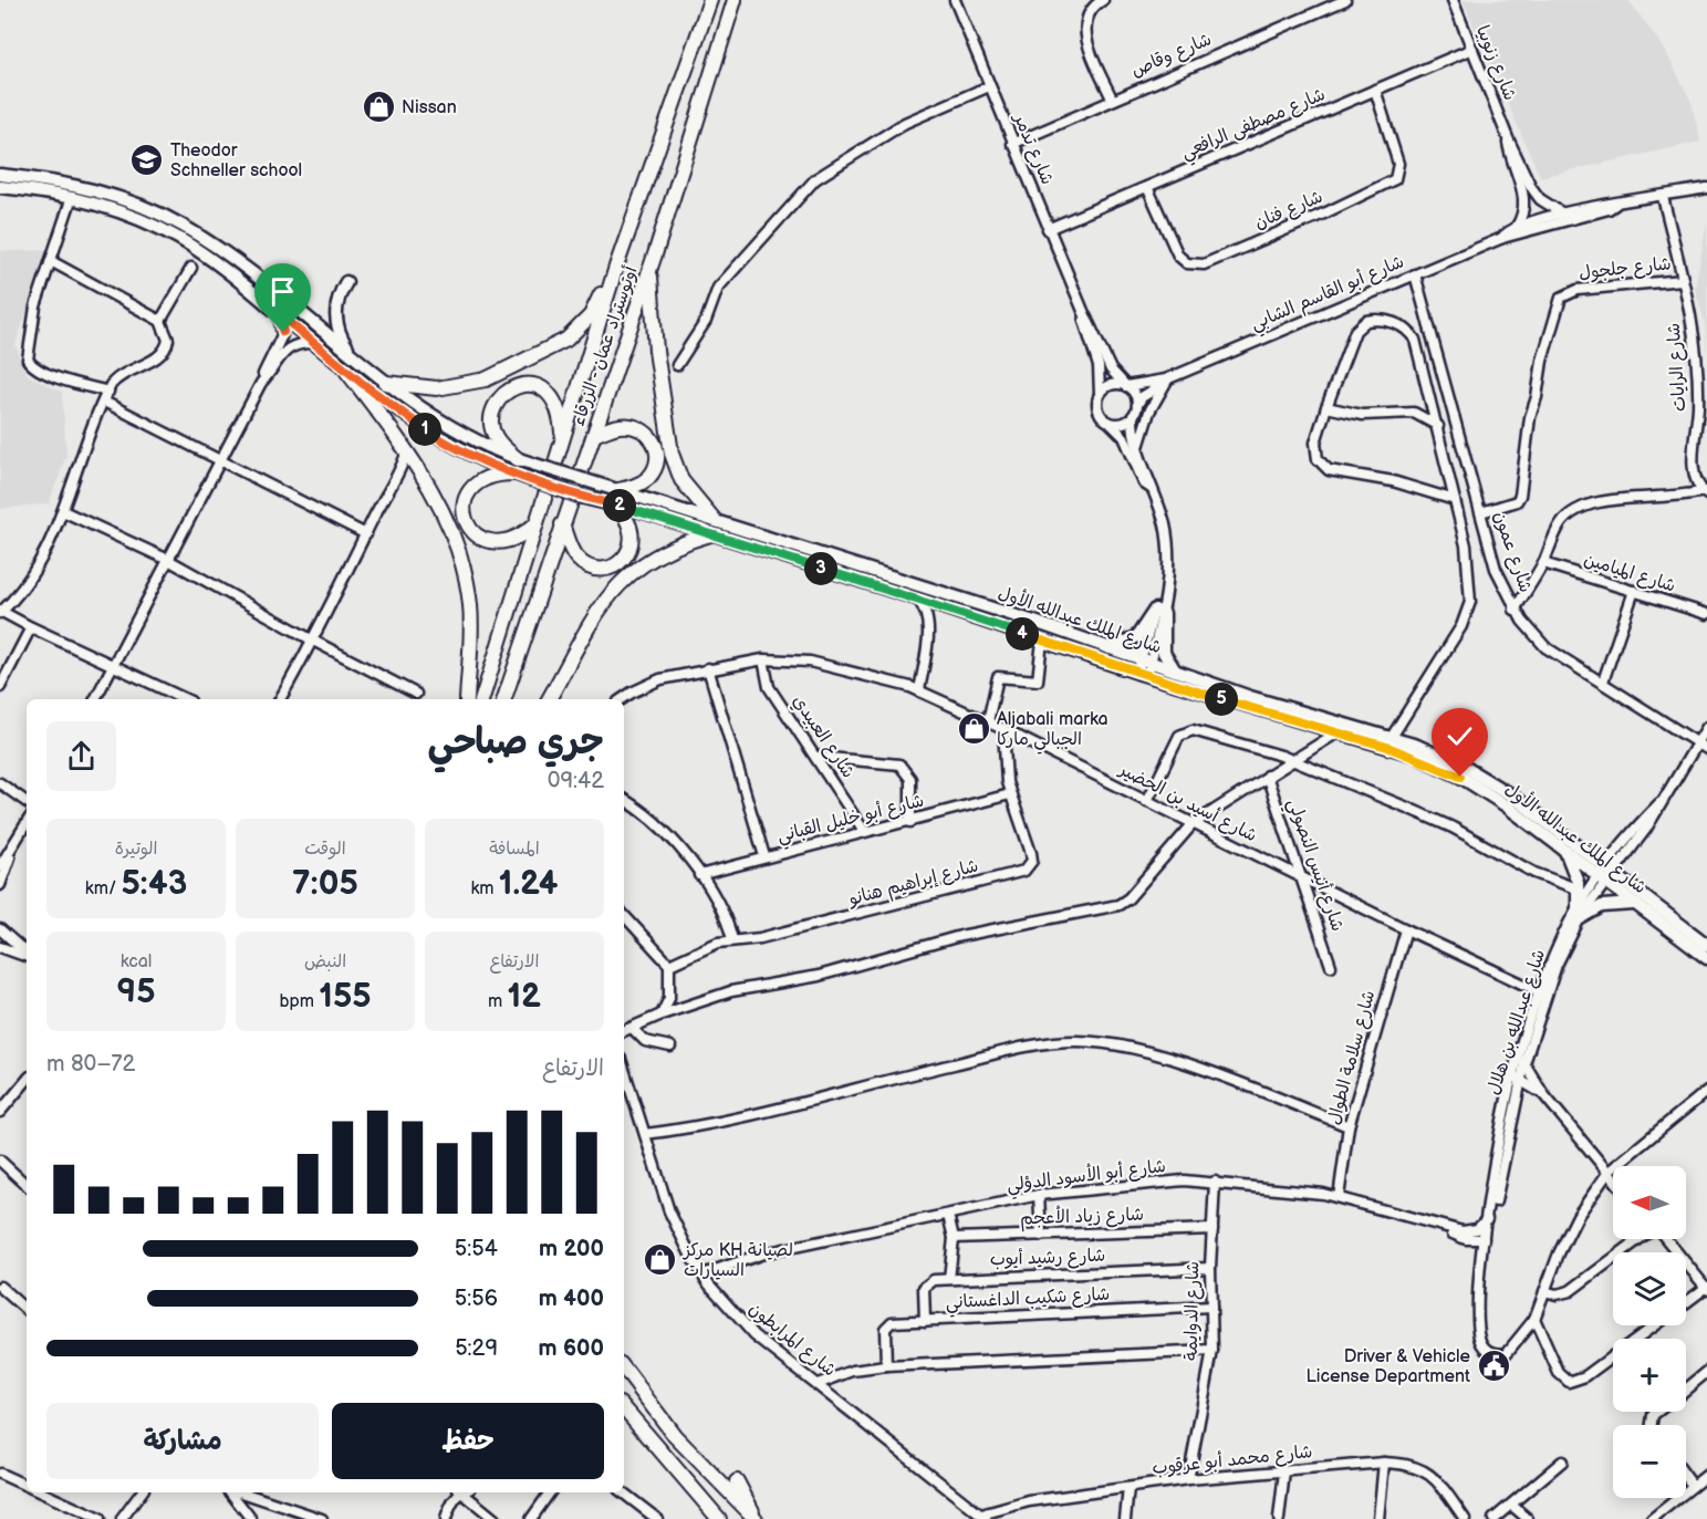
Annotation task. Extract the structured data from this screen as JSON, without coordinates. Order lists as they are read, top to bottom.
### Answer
{
  "streets": {
    "highway": ["أوتوستراد عمان - الزرقاء"],
    "main road": ["شارع الملك عبدالله الأول"],
    "street": [
      "شارع وقاص",
      "شارع زنوبيا",
      "شارع مصطفى الرافعي",
      "شارع تدمر",
      "شارع فنان",
      "شارع جلجول",
      "شارع أبو القاسم الشابي",
      "شارع الرايات",
      "شارع عمون",
      "شارع الميامين",
      "شارع العبيدي",
      "شارع أسيد بن الحضير",
      "شارع أبو خليل القباني",
      "شارع أنيس النصولي",
      "شارع إبراهيم هنانو",
      "شارع عبدالله بن هلال",
      "شارع سلامة الطوال",
      "شارع أبو الأسود الدؤلي",
      "شارع زياد الأعجم",
      "شارع رشيد أيوب",
      "شارع شكيب الداغستاني",
      "شارع الدوايمة",
      "شارع المرابطون",
      "شارع محمد أبو عرقوب"
    ]
  },
  "crossings": [
    ["شارع وقاص", "شارع تدمر"],
    ["شارع زنوبيا", "شارع مصطفى الرافعي"],
    ["شارع زنوبيا", "شارع أبو القاسم الشابي"],
    ["شارع مصطفى الرافعي", "شارع تدمر"],
    ["شارع مصطفى الرافعي", "شارع فنان"],
    ["شارع تدمر", "شارع أبو القاسم الشابي"],
    ["شارع جلجول", "شارع الرايات"],
    ["شارع جلجول", "شارع عمون"],
    ["شارع أبو القاسم الشابي", "شارع الرايات"],
    ["شارع أبو القاسم الشابي", "شارع عمون"],
    ["شارع عمون", "شارع عبدالله بن هلال"],
    ["شارع الملك عبدالله الأول", "شارع عبدالله بن هلال"],
    ["شارع العبيدي", "شارع أسيد بن الحضير"],
    ["شارع العبيدي", "شارع أبو خليل القباني"],
    ["شارع أسيد بن الحضير", "شارع أنيس النصولي"],
    ["شارع أسيد بن الحضير", "شارع إبراهيم هنانو"],
    ["شارع أسيد بن الحضير", "شارع عبدالله بن هلال"],
    ["شارع أسيد بن الحضير", "شارع سلامة الطوال"],
    ["شارع أبو خليل القباني", "شارع إبراهيم هنانو"],
    ["شارع سلامة الطوال", "شارع أبو الأسود الدؤلي"],
    ["شارع أبو الأسود الدؤلي", "شارع الدوايمة"],
    ["شارع أبو الأسود الدؤلي", "شارع المرابطون"],
    ["شارع زياد الأعجم", "شارع الدوايمة"],
    ["شارع رشيد أيوب", "شارع شكيب الداغستاني"],
    ["شارع رشيد أيوب", "شارع الدوايمة"],
    ["شارع شكيب الداغستاني", "شارع الدوايمة"],
    ["شارع الدوايمة", "شارع محمد أبو عرقوب"],
    ["شارع المرابطون", "شارع محمد أبو عرقوب"]
  ],
  "places": {
    "shop": ["Nissan", "Aljabali marka الجبالي ماركا", "مركز KH لصيانة السيارات"],
    "school or university": ["Theodor Schneller school"],
    "public building": ["Driver & Vehicle License Department"]
  },
  "north": "left",
  "page": {
    "pins": [
      "1",
      "2",
      "3",
      "4",
      "5"
    ],
    "heading": ["جري صباحي", "09:42"],
    "stats": [
      ["المسافة", "1.24 km"],
      ["الوقت", "7:05"],
      ["الوتيرة", "5:43 /km"],
      ["الارتفاع", "12 m"],
      ["النبض", "155 bpm"],
      ["kcal", "95"]
    ],
    "chart": ["الارتفاع", "72–80 m"],
    "map_buttons": ["+", "−"],
    "list": [
      {
        "name": "200 m",
        "note": "5:54"
      },
      {
        "name": "400 m",
        "note": "5:56"
      },
      {
        "name": "600 m",
        "note": "5:29"
      }
    ],
    "buttons": ["حفظ", "مشاركة"]
  }
}
